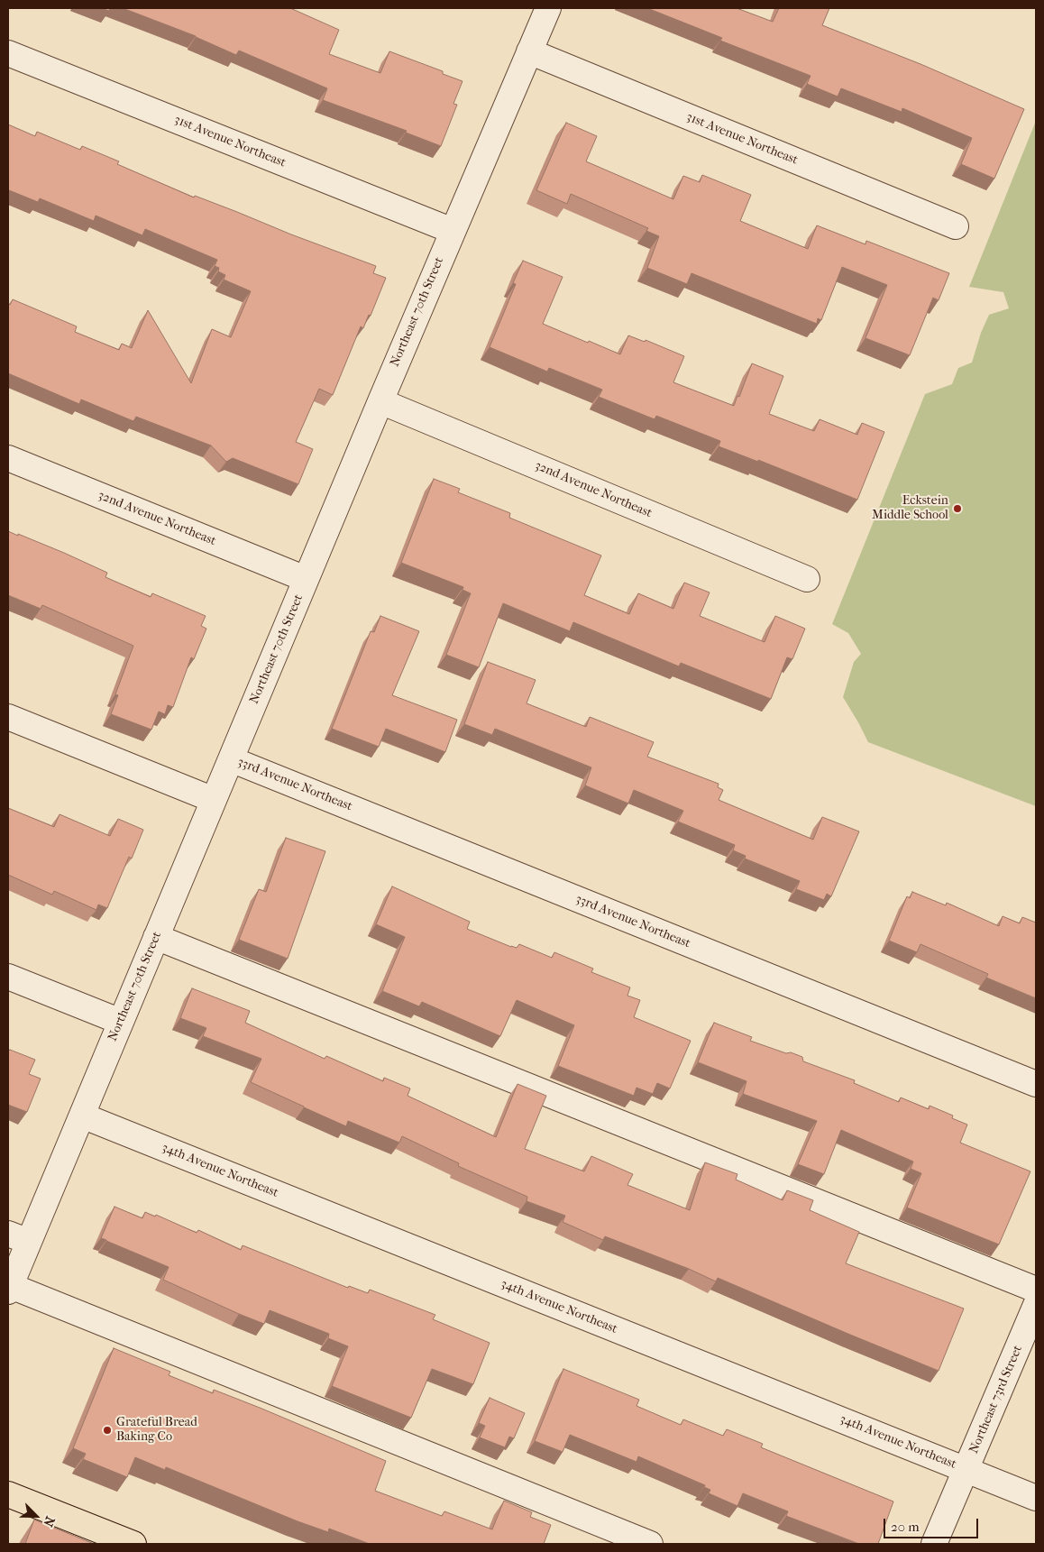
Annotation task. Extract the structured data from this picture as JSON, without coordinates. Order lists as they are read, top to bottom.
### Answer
{
  "streets": {
    "street": [
      "31st Avenue Northeast",
      "Northeast 70th Street",
      "32nd Avenue Northeast",
      "33rd Avenue Northeast",
      "34th Avenue Northeast",
      "Northeast 73rd Street"
    ]
  },
  "crossings": [
    ["31st Avenue Northeast", "Northeast 70th Street"],
    ["Northeast 70th Street", "32nd Avenue Northeast"],
    ["Northeast 70th Street", "33rd Avenue Northeast"],
    ["Northeast 70th Street", "34th Avenue Northeast"],
    ["34th Avenue Northeast", "Northeast 73rd Street"]
  ],
  "places": ["Eckstein Middle School", "Grateful Bread Baking Co"],
  "scale_bar": "20 m",
  "north": "bottom right"
}
